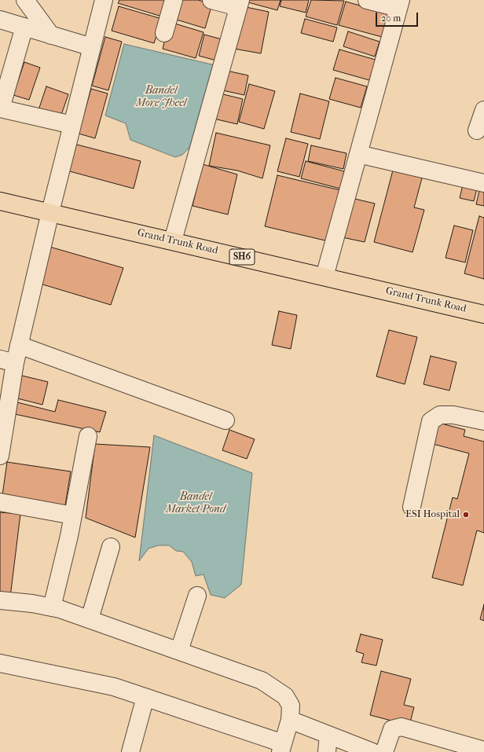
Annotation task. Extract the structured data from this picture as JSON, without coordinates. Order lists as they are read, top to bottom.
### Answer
{
  "streets": {
    "main road": ["Grand Trunk Road", "SH6"]
  },
  "water": ["Bandel More Jheel", "Bandel Market Pond"],
  "places": ["ESI Hospital"],
  "scale_bar": "20 m"
}
